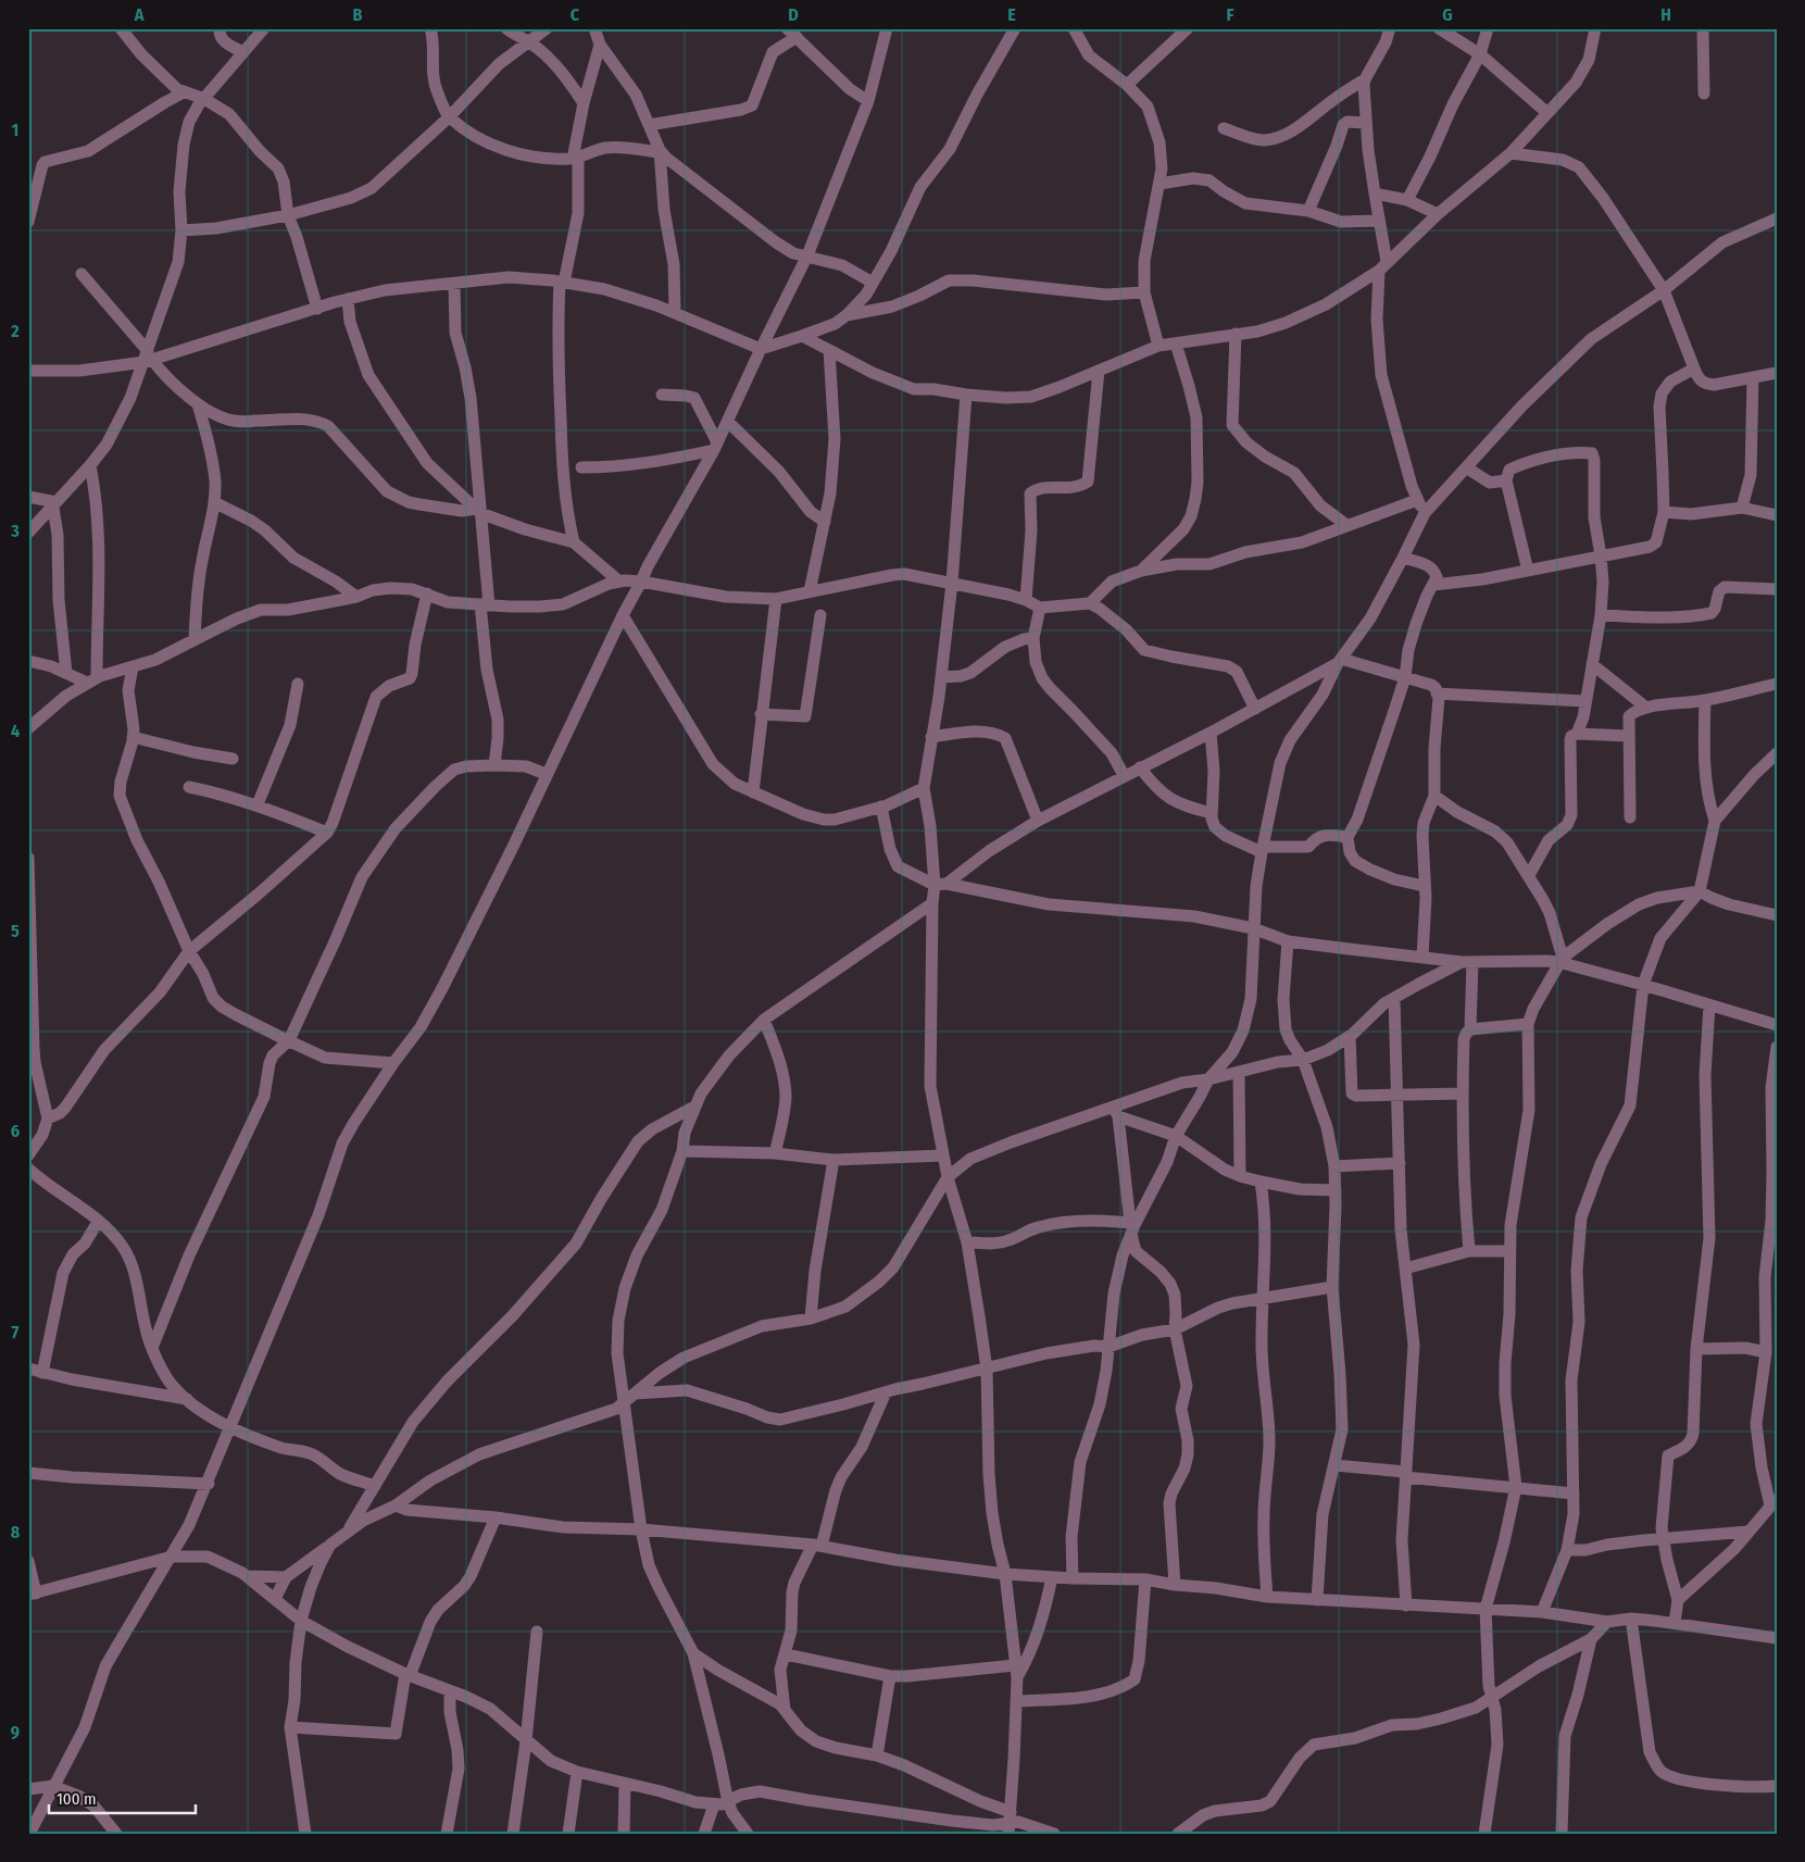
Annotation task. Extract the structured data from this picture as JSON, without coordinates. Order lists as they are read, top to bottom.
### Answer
{
  "scale_bar": "100 m",
  "grid": {
    "columns": [
      "A",
      "B",
      "C",
      "D",
      "E",
      "F",
      "G",
      "H"
    ],
    "rows": [
      "1",
      "2",
      "3",
      "4",
      "5",
      "6",
      "7",
      "8",
      "9"
    ]
  }
}
